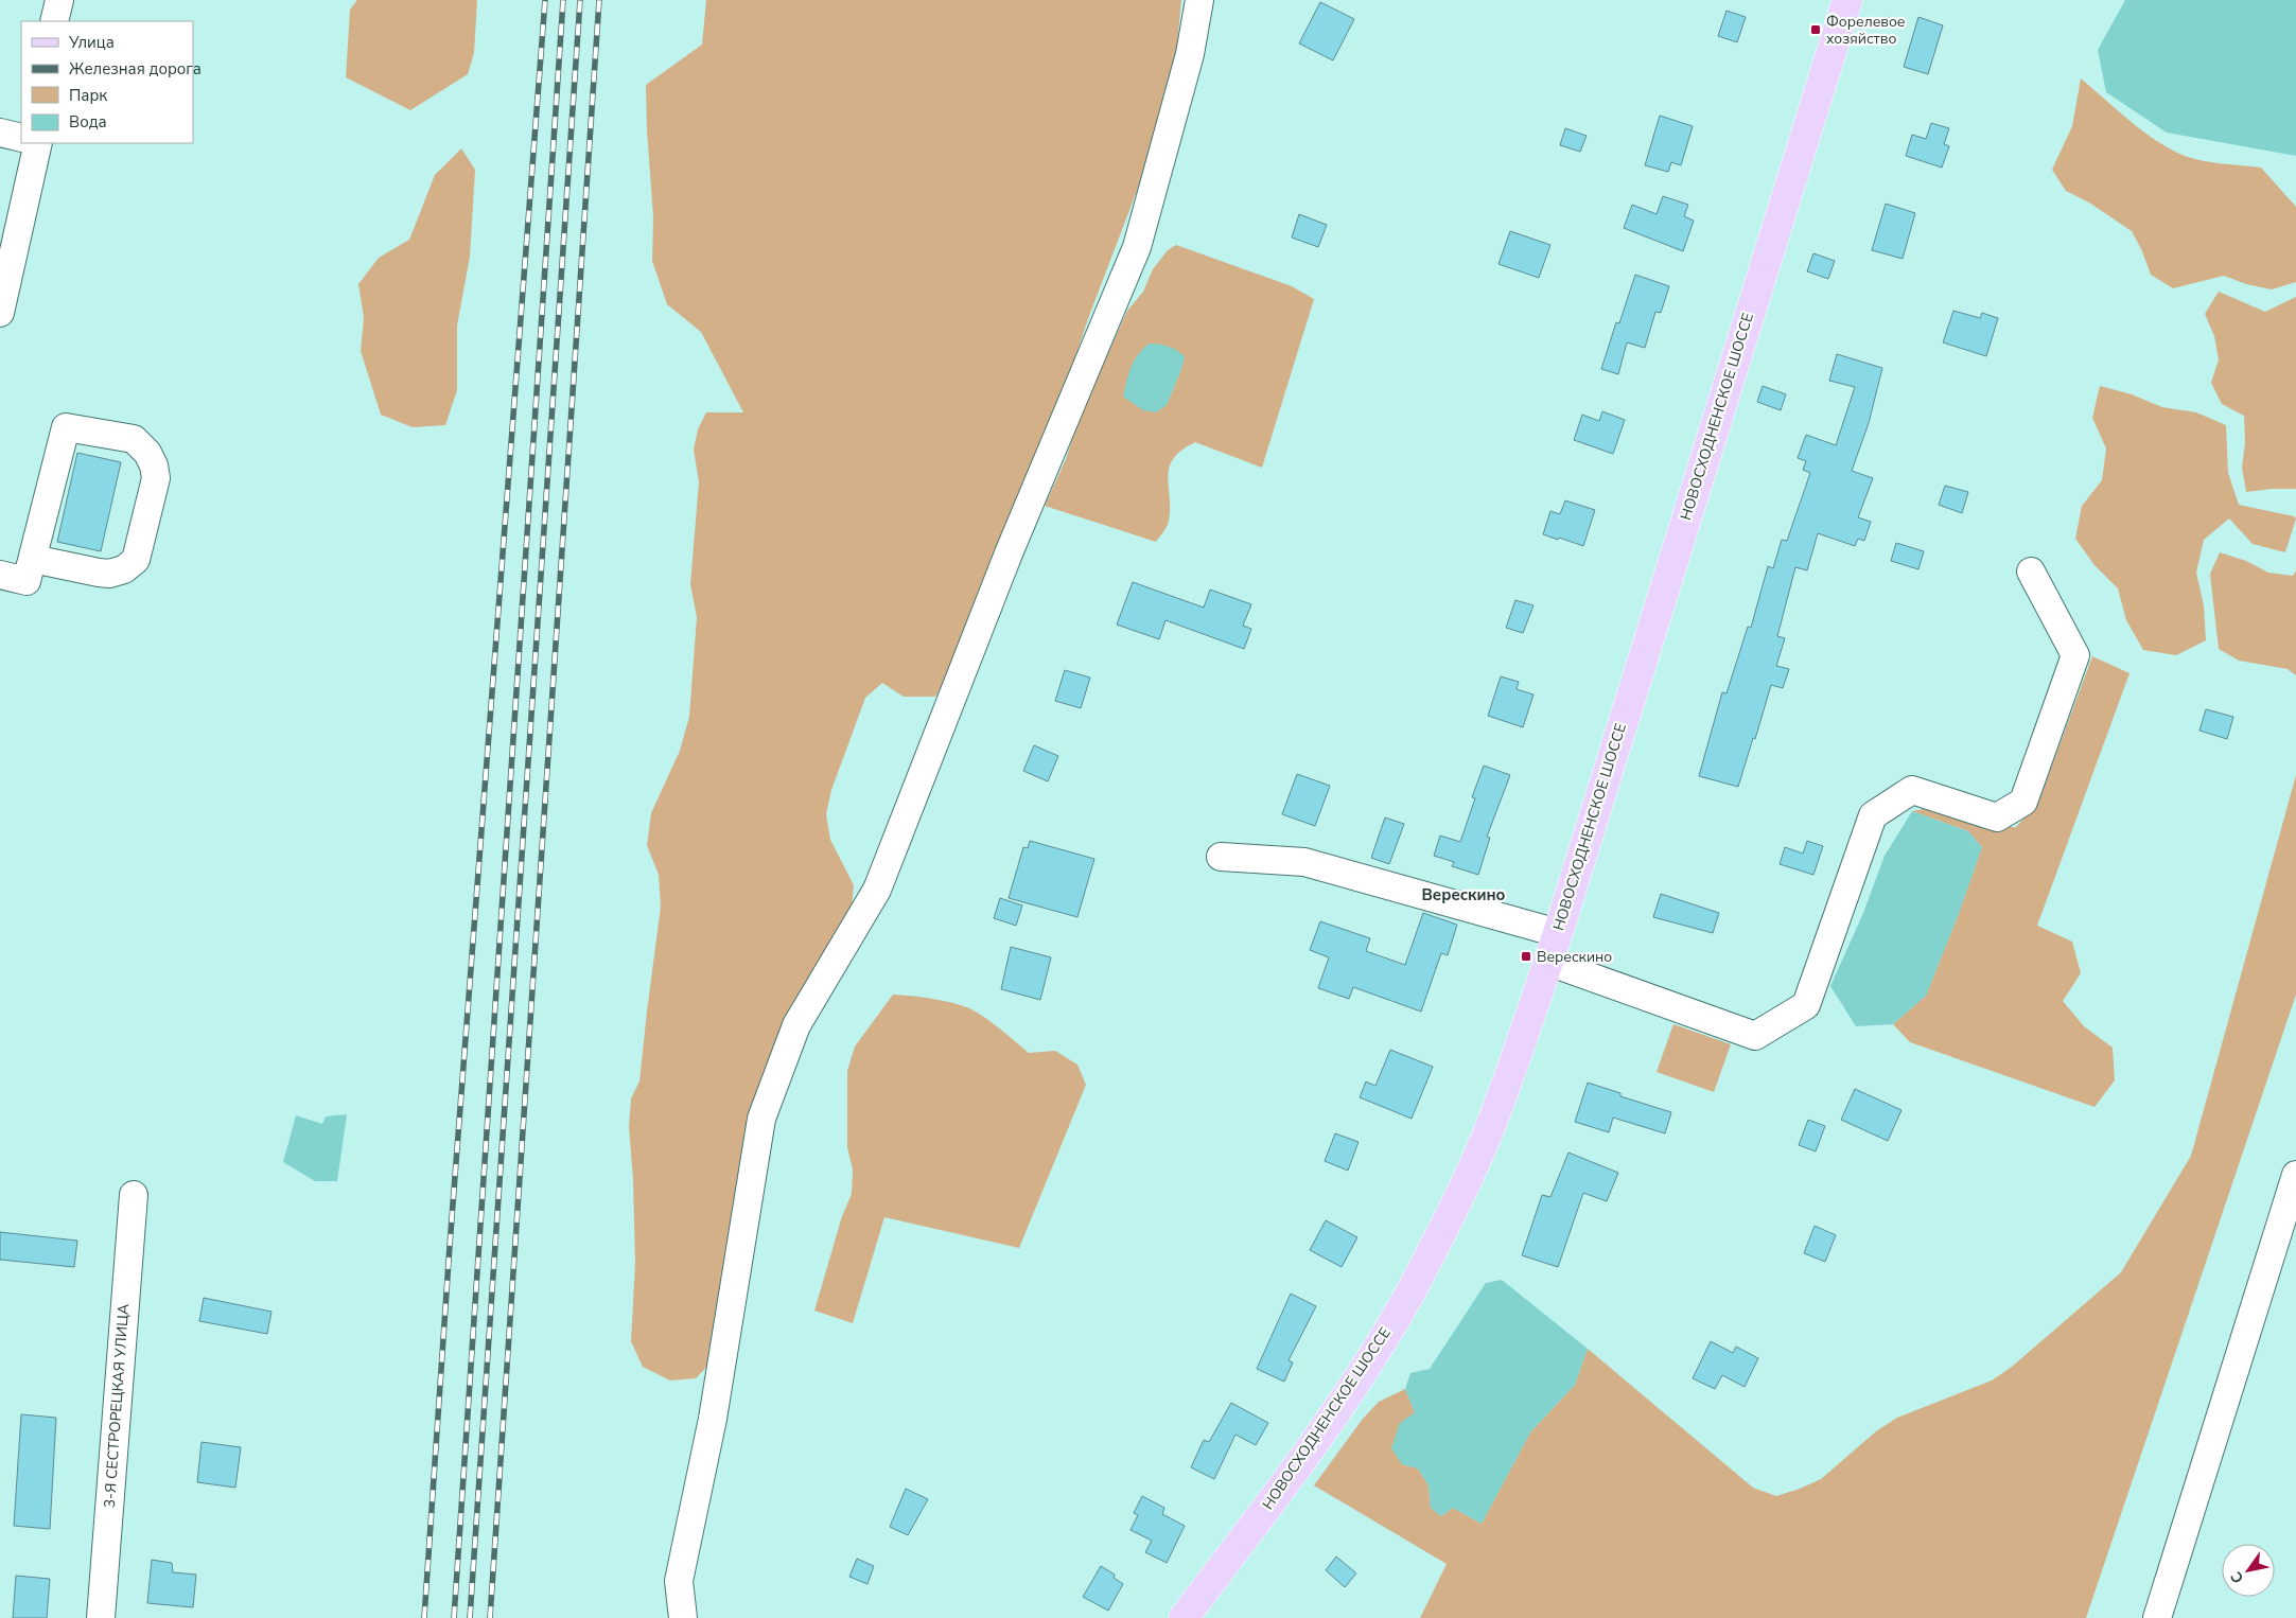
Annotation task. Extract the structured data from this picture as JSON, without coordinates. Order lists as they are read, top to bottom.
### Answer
{
  "streets": {
    "main road": ["НОВОСХОДНЕНСКОЕ ШОССЕ"],
    "street": ["3-Я СЕСТРОРЕЦКАЯ УЛИЦА"]
  },
  "districts": ["Верескино"],
  "places": {
    "transit": ["Форелевое хозяйство", "Верескино"]
  },
  "legend": [
    "Улица",
    "Железная дорога",
    "Парк",
    "Вода"
  ],
  "north": "bottom left"
}
